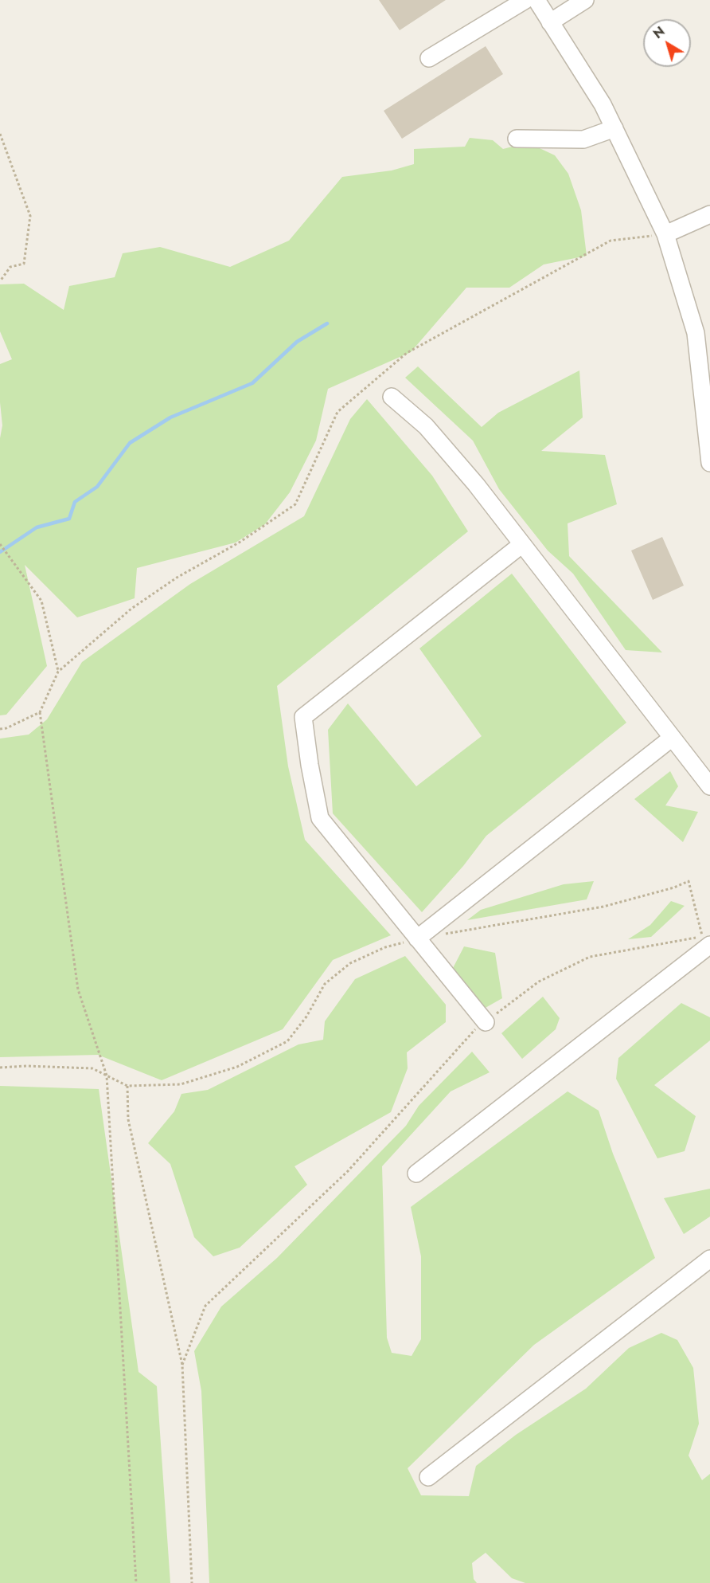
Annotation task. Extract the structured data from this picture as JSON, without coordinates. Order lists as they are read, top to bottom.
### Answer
{
  "north": "top left"
}
